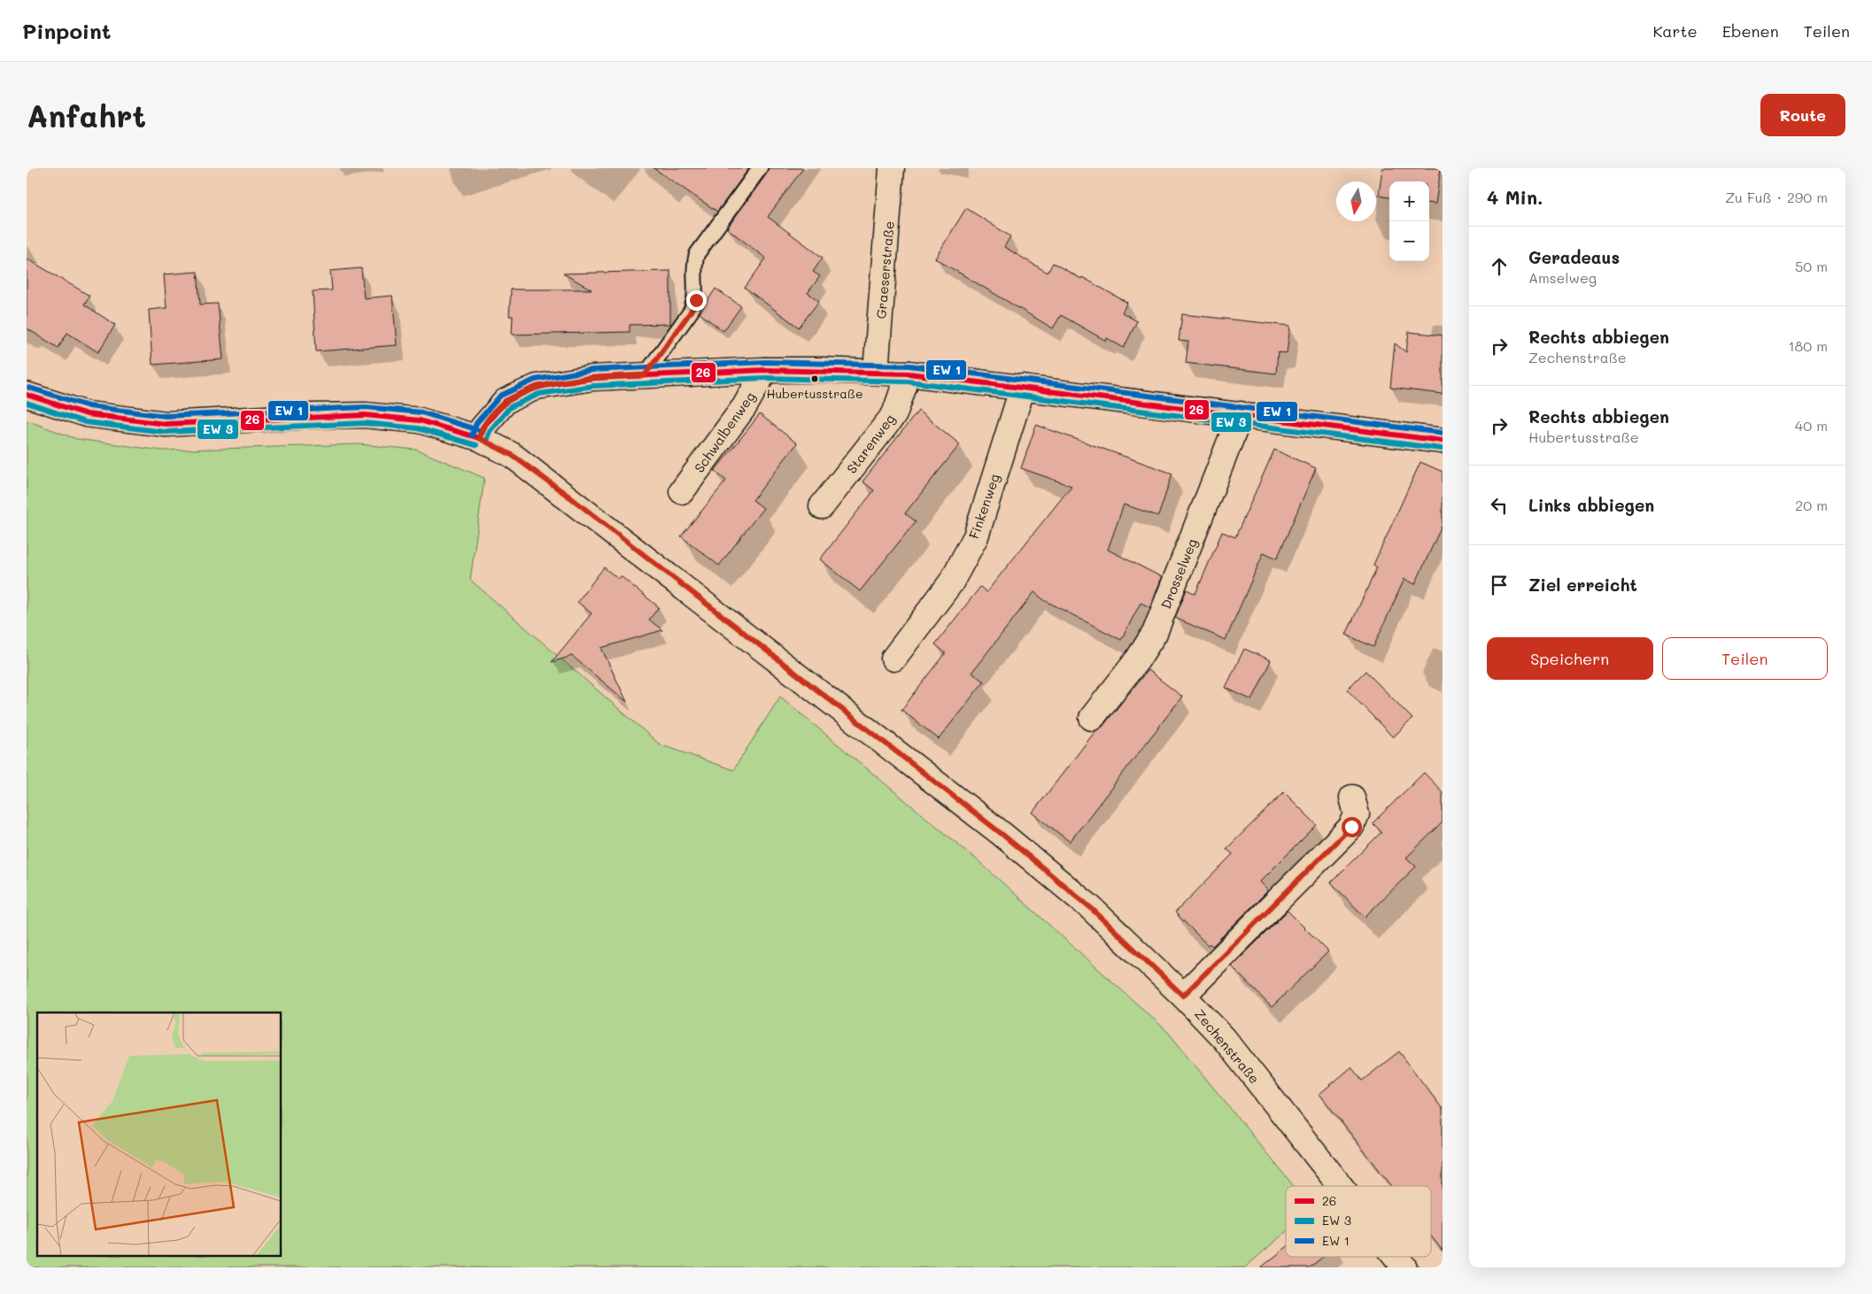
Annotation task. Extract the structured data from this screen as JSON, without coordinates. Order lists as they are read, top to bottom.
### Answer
{
  "streets": {
    "street": [
      "Graeserstraße",
      "Schwalbenweg",
      "Starenweg",
      "Finkenweg",
      "Drosselweg",
      "Zechenstraße"
    ]
  },
  "places": ["Hubertusstraße"],
  "lines": ["transit line 26"],
  "legend": ["26", "EW 3", "EW 1"],
  "north": "bottom",
  "page": {
    "header": "Pinpoint",
    "nav": ["Karte", "Ebenen", "Teilen"],
    "buttons": [
      "Route",
      ["Speichern", "Teilen"]
    ],
    "title": "Anfahrt",
    "heading": ["4 Min.", "Zu Fuß · 290 m"],
    "map_buttons": ["+", "−"],
    "list": [
      ["Geradeaus", "Amselweg", "50 m"],
      ["Rechts abbiegen", "Zechenstraße", "180 m"],
      ["Rechts abbiegen", "Hubertusstraße", "40 m"],
      ["Links abbiegen", "20 m"],
      "Ziel erreicht"
    ]
  }
}
